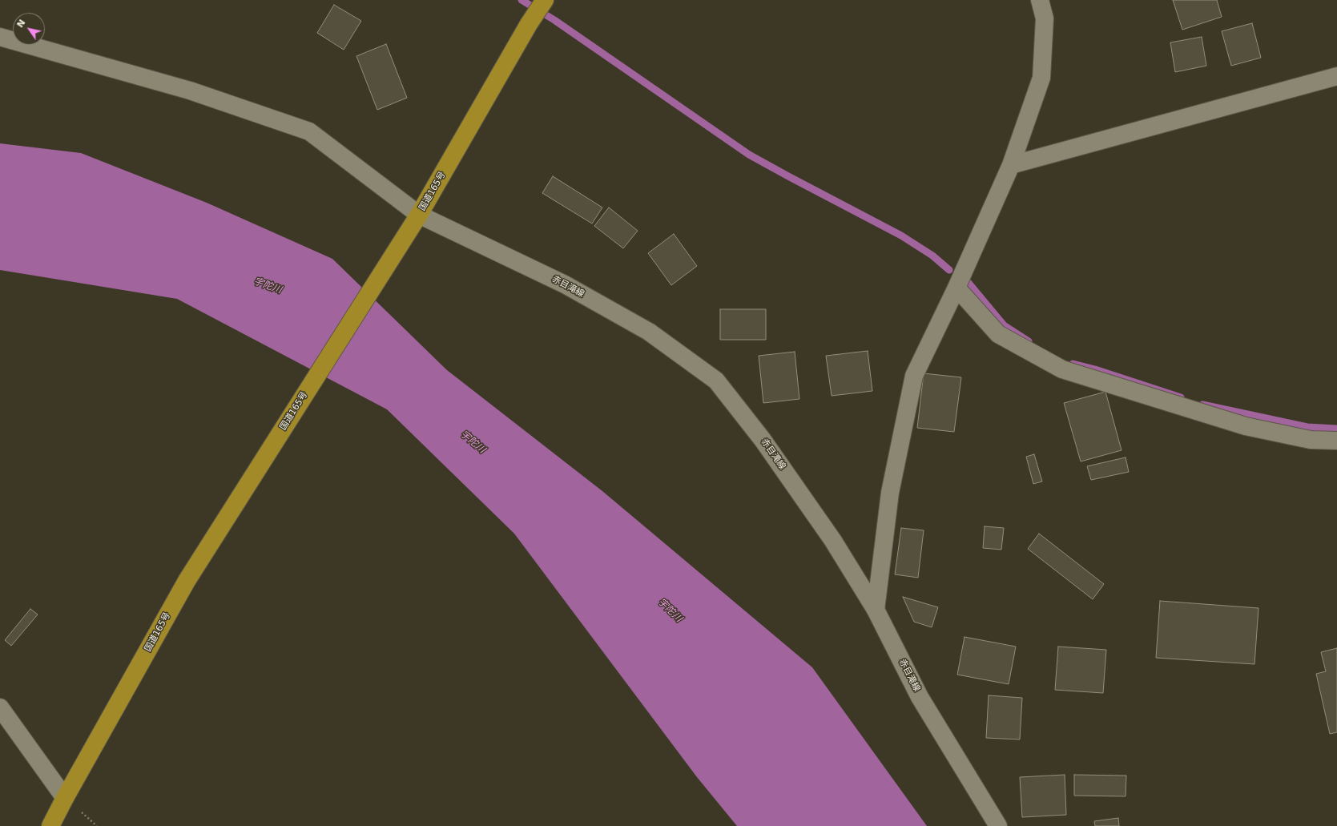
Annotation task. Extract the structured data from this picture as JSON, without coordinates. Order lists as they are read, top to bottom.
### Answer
{
  "streets": {
    "highway": ["国道165号"],
    "street": ["赤目滝線"]
  },
  "crossings": [
    ["国道165号", "赤目滝線"]
  ],
  "water": ["宇陀川"],
  "north": "top left"
}
